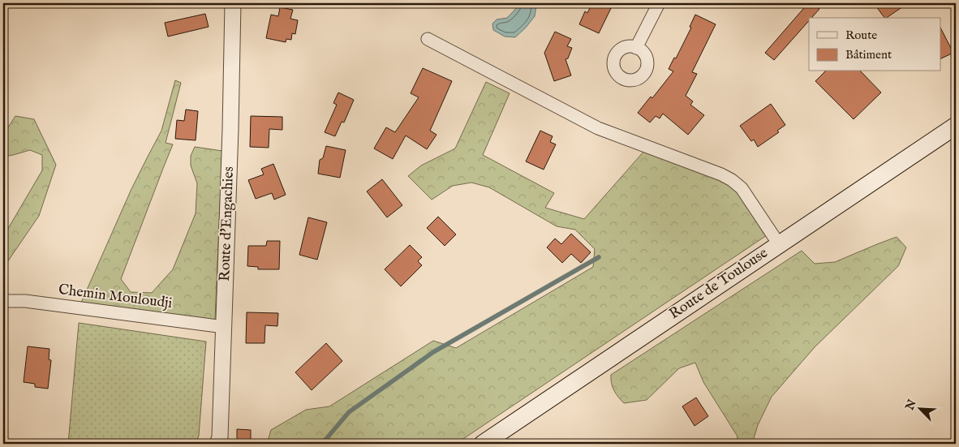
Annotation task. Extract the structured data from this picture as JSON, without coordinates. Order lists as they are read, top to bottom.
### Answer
{
  "streets": {
    "main road": ["Route de Toulouse"],
    "street": ["Route d'Engachies", "Chemin Mouloudji"]
  },
  "crossings": [
    ["Route d'Engachies", "Chemin Mouloudji"]
  ],
  "legend": ["Route", "Bâtiment"],
  "north": "top left"
}
